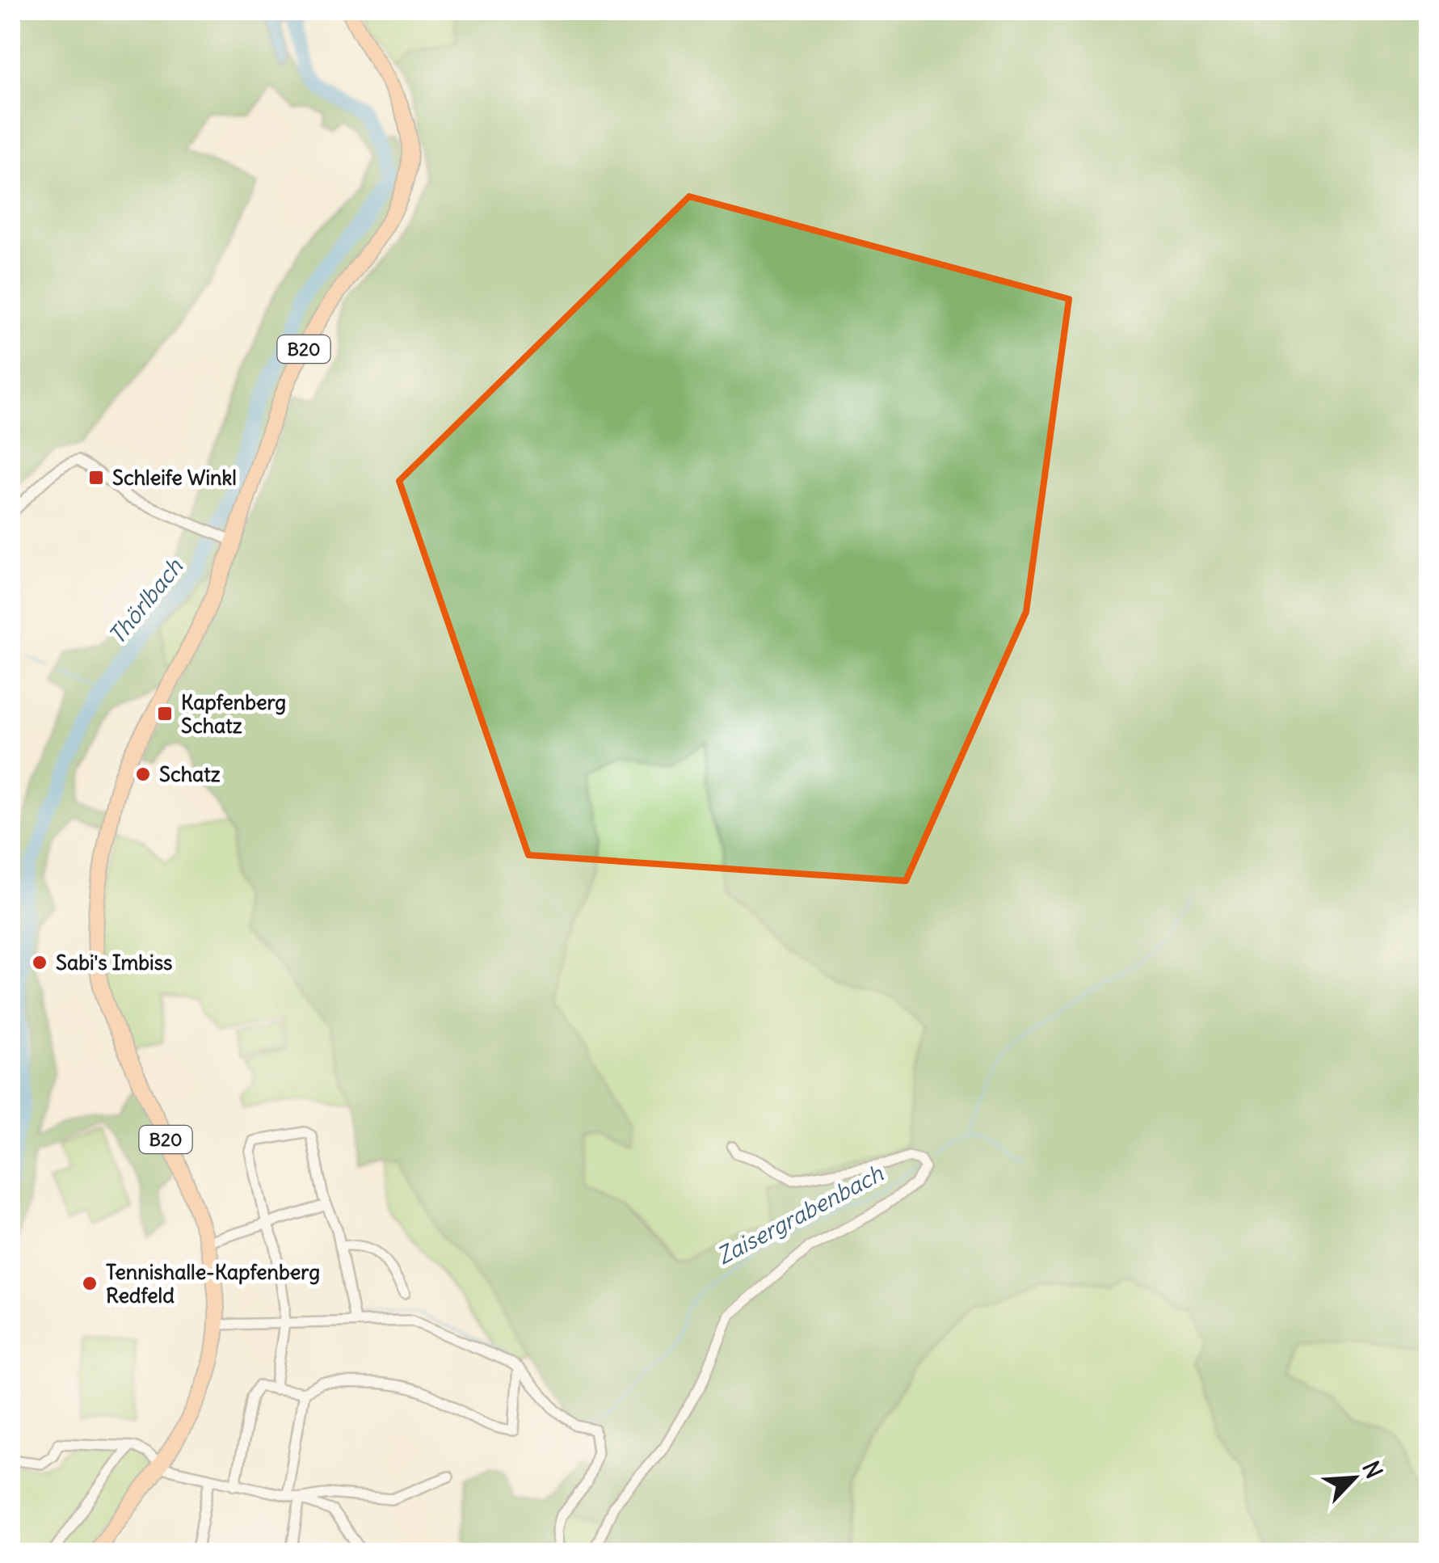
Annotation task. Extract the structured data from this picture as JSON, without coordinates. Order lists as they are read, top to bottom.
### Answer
{
  "streets": {
    "main road": ["B20"]
  },
  "water": ["Thörlbach", "Zaisergrabenbach"],
  "places": {
    "transit": ["Schleife Winkl", "Kapfenberg Schatz"],
    "other": ["Schatz", "Sabi's Imbiss", "Tennishalle-Kapfenberg Redfeld"]
  },
  "north": "top right"
}
